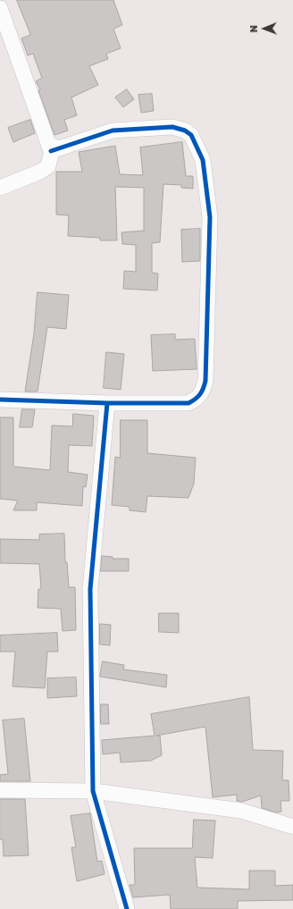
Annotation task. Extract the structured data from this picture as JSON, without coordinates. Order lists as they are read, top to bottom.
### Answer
{
  "north": "left"
}
